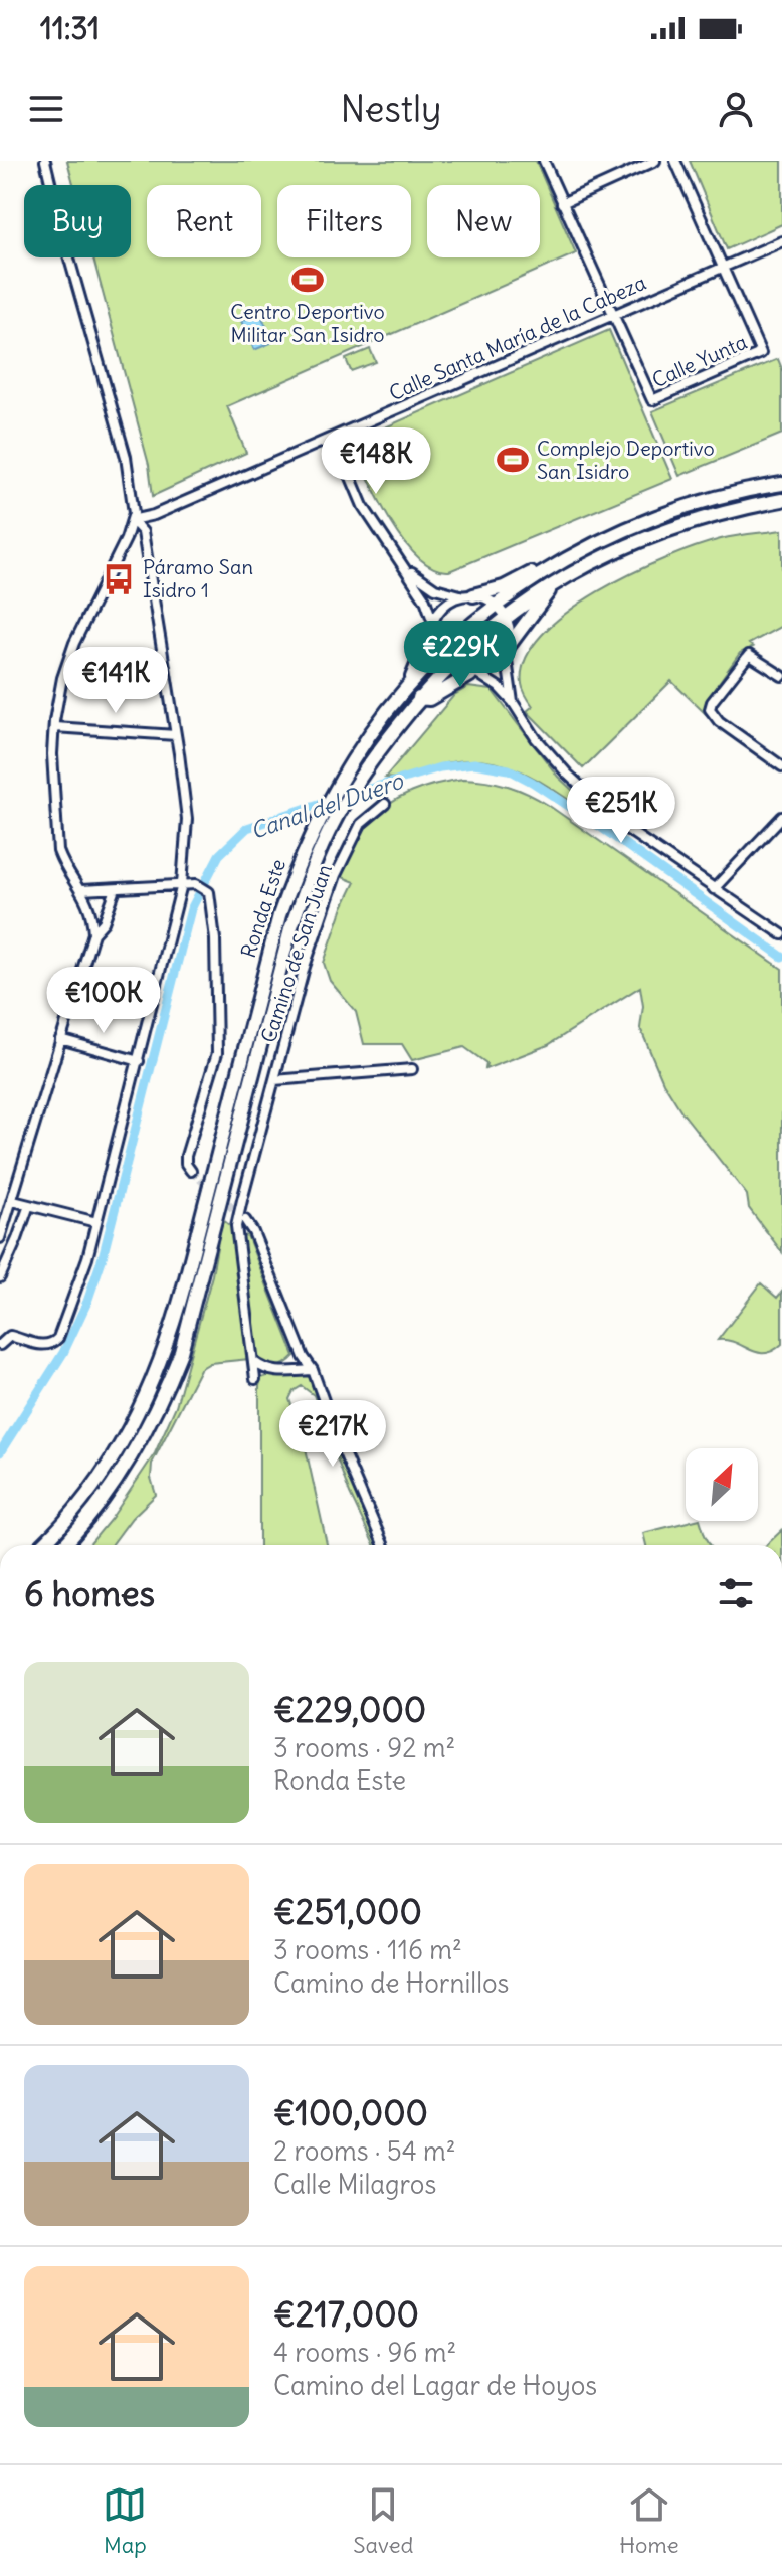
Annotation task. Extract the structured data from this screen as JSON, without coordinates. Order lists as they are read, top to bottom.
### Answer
{
  "streets": {
    "highway": ["Ronda Este"],
    "street": ["Calle Santa María de la Cabeza", "Calle Yunta", "Camino de San Juan"]
  },
  "crossings": [
    ["Calle Santa María de la Cabeza", "Calle Yunta"]
  ],
  "water": ["Canal del Duero"],
  "places": {
    "sports": ["Centro Deportivo Militar San Isidro", "Complejo Deportivo San Isidro"],
    "bus stop": ["Páramo San Isidro 1"]
  },
  "north": "top right",
  "page": {
    "status": "11:31",
    "header": "Nestly",
    "chip": [
      "Buy",
      "Rent",
      "Filters",
      "New"
    ],
    "price": [
      "€148K",
      "€229K",
      "€141K",
      "€251K",
      "€100K",
      "€217K"
    ],
    "heading": "6 homes",
    "list": [
      {
        "name": "€229,000",
        "note": "3 rooms · 92 m² · Ronda Este"
      },
      {
        "name": "€251,000",
        "note": "3 rooms · 116 m² · Camino de Hornillos"
      },
      {
        "name": "€100,000",
        "note": "2 rooms · 54 m² · Calle Milagros"
      },
      {
        "name": "€217,000",
        "note": "4 rooms · 96 m² · Camino del Lagar de Hoyos"
      }
    ],
    "tabs": ["Map", "Saved", "Home"]
  }
}
